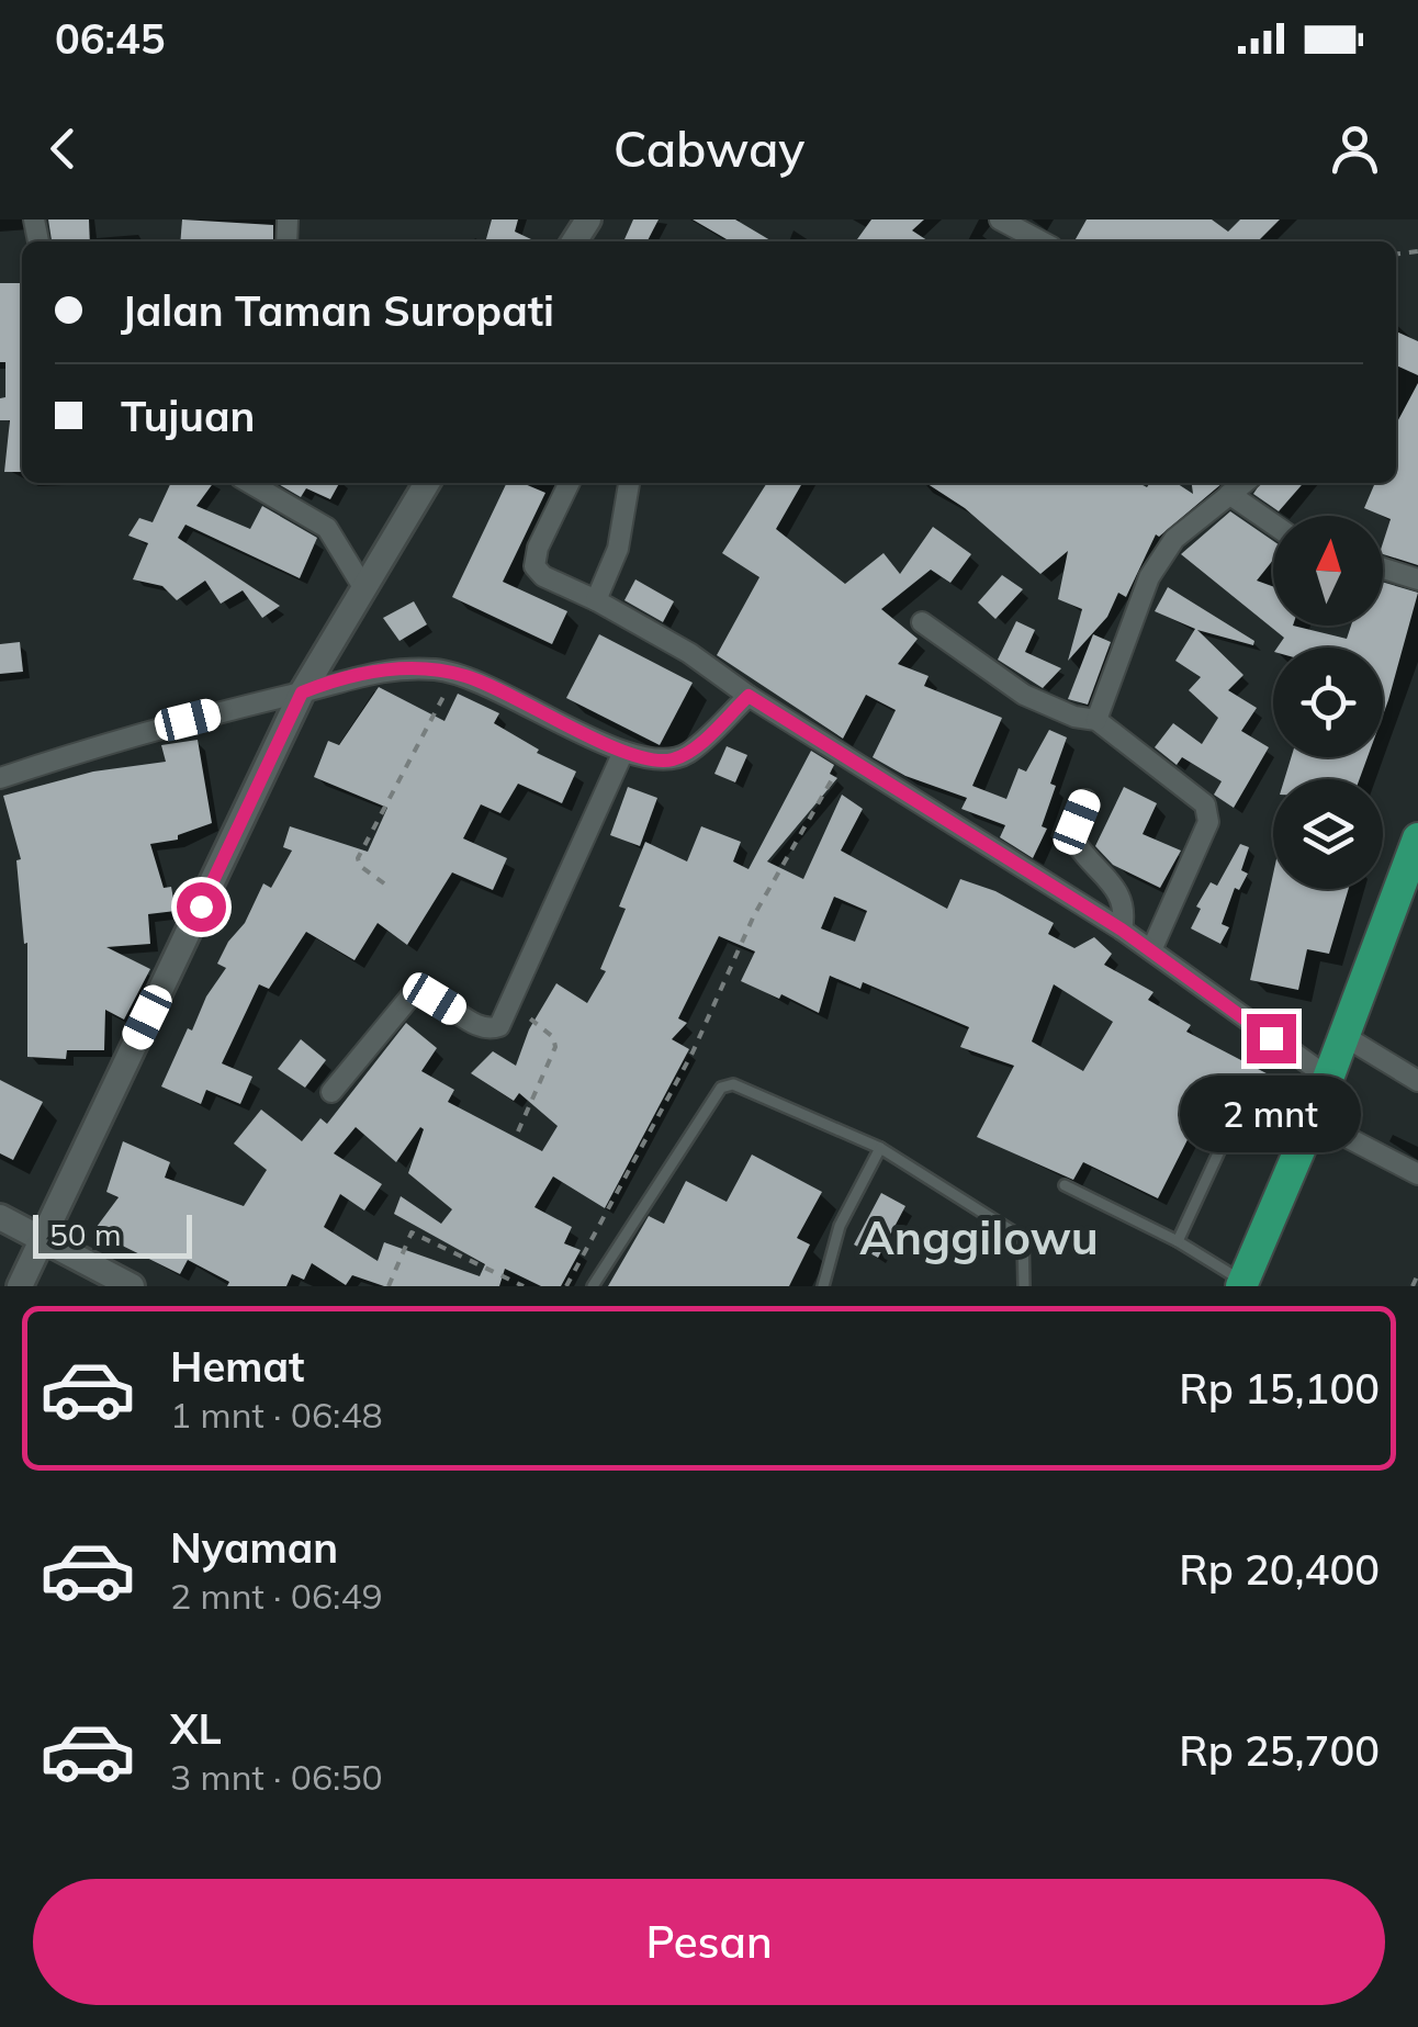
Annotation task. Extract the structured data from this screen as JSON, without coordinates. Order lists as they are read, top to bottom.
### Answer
{
  "districts": ["Anggilowu"],
  "scale_bar": "50 m",
  "north": "top",
  "page": {
    "status": "06:45",
    "header": "Cabway",
    "banner": ["Jalan Taman Suropati", "Tujuan"],
    "bubble": "2 mnt",
    "scale": "50 m",
    "list": [
      {
        "name": "Hemat",
        "note": "1 mnt · 06:48",
        "value": "Rp 15,100"
      },
      {
        "name": "Nyaman",
        "note": "2 mnt · 06:49",
        "value": "Rp 20,400"
      },
      {
        "name": "XL",
        "note": "3 mnt · 06:50",
        "value": "Rp 25,700"
      }
    ],
    "buttons": "Pesan"
  }
}
